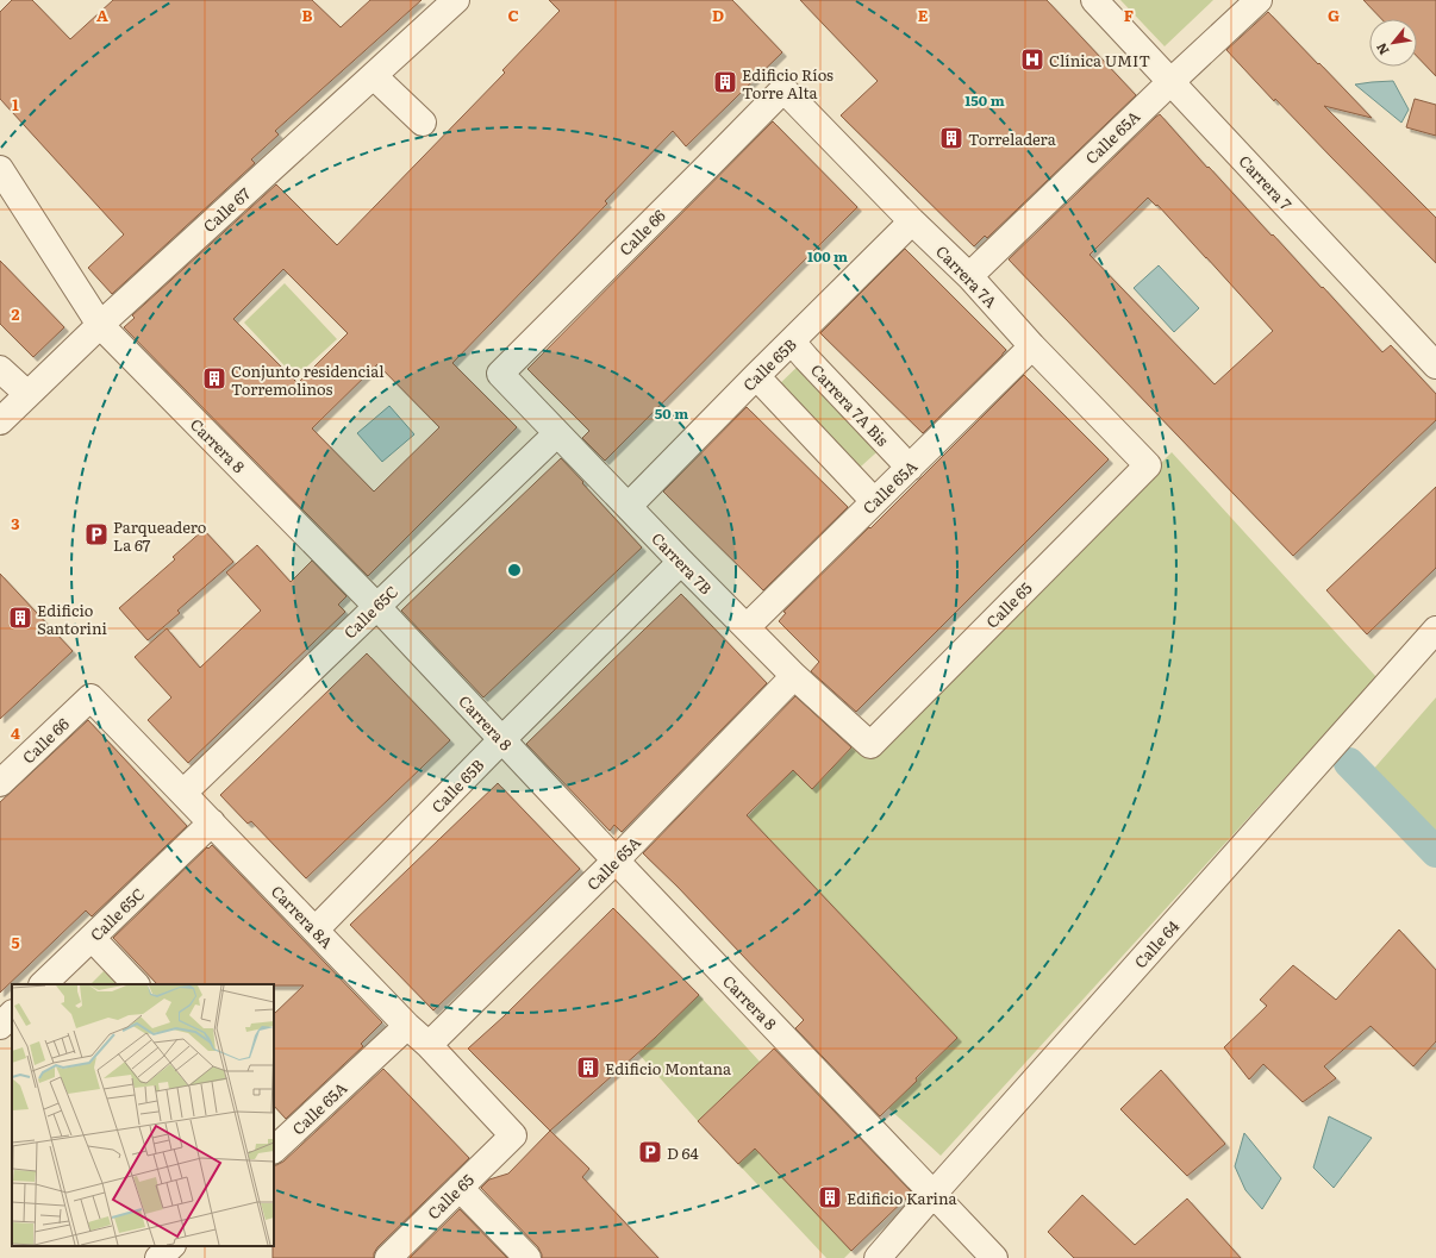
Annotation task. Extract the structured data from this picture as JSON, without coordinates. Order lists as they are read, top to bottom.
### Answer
{
  "streets": {
    "street": [
      "Calle 65A",
      "Carrera 7",
      "Calle 67",
      "Calle 66",
      "Carrera 7A",
      "Calle 65B",
      "Carrera 7A Bis",
      "Carrera 8",
      "Carrera 7B",
      "Calle 65",
      "Calle 65C",
      "Carrera 8A",
      "Calle 64"
    ]
  },
  "crossings": [
    ["Calle 65A", "Carrera 7"],
    ["Calle 65A", "Carrera 7A"],
    ["Calle 65A", "Carrera 7A Bis"],
    ["Calle 65A", "Carrera 8"],
    ["Calle 65A", "Carrera 7B"],
    ["Calle 65A", "Carrera 8A"],
    ["Calle 67", "Carrera 8"],
    ["Calle 66", "Carrera 7A"],
    ["Calle 66", "Carrera 7B"],
    ["Calle 66", "Carrera 8A"],
    ["Carrera 7A", "Calle 65B"],
    ["Carrera 7A", "Calle 65"],
    ["Calle 65B", "Carrera 7A Bis"],
    ["Calle 65B", "Carrera 8"],
    ["Calle 65B", "Carrera 7B"],
    ["Calle 65B", "Carrera 8A"],
    ["Carrera 8", "Calle 65C"],
    ["Carrera 8", "Calle 64"],
    ["Carrera 7B", "Calle 65"],
    ["Carrera 7B", "Calle 65C"],
    ["Calle 65", "Carrera 8A"],
    ["Calle 65C", "Carrera 8A"]
  ],
  "places": {
    "hospital": ["Clínica UMIT"],
    "building": [
      "Edificio Ríos Torre Alta",
      "Torreladera",
      "Conjunto residencial Torremolinos",
      "Edificio Santorini",
      "Edificio Montana",
      "Edificio Karina"
    ],
    "parking": ["Parqueadero La 67", "D 64"]
  },
  "north": "bottom left",
  "grid": {
    "columns": [
      "A",
      "B",
      "C",
      "D",
      "E",
      "F",
      "G"
    ],
    "rows": [
      "1",
      "2",
      "3",
      "4",
      "5"
    ]
  },
  "rings": ["150 m", "100 m", "50 m"]
}
